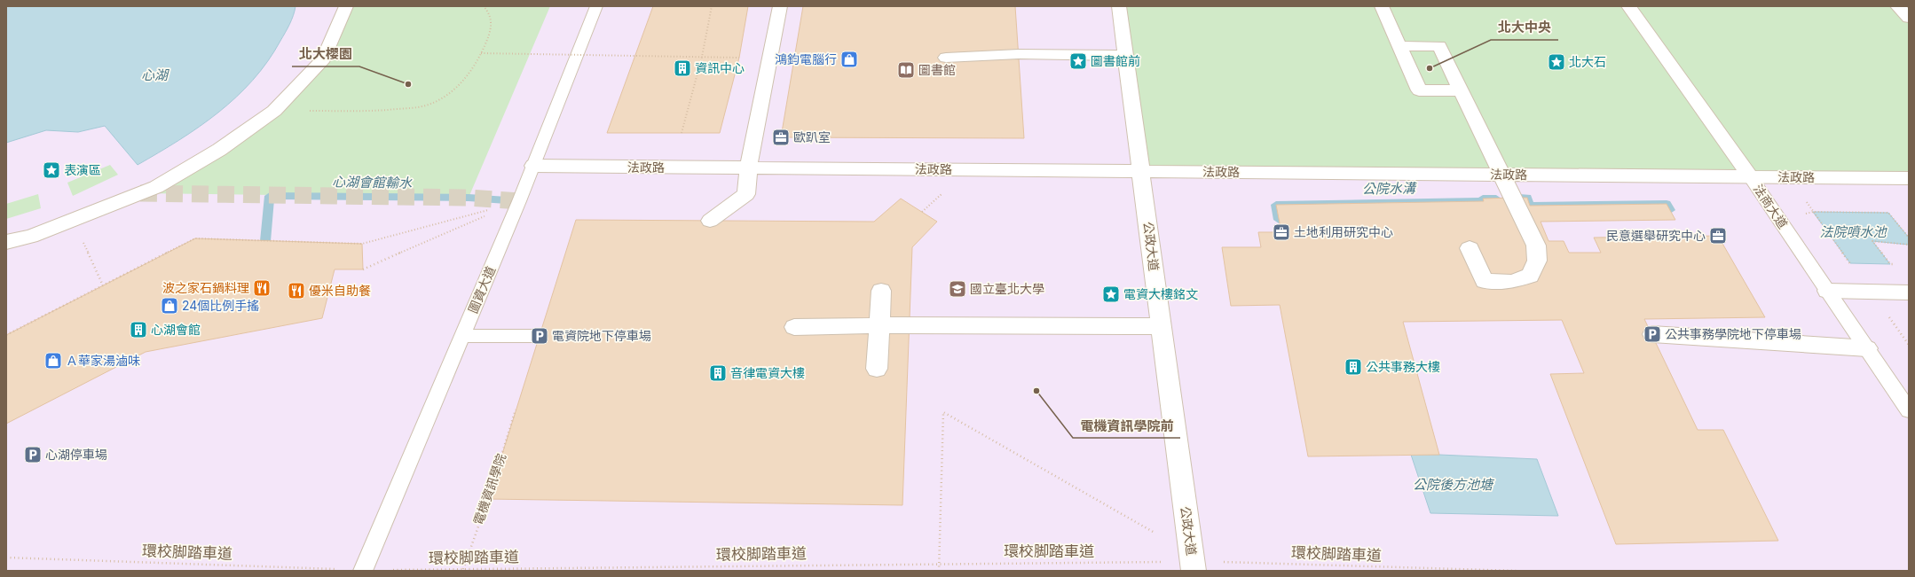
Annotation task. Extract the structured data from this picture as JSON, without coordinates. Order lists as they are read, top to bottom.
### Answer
{
  "streets": {
    "street": ["法政路", "法商大道", "公政大道"],
    "lane": ["圖資大道"],
    "path": ["電機資訊學院", "環校脚踏車道"]
  },
  "crossings": [
    ["法政路", "法商大道"],
    ["法政路", "公政大道"],
    ["法政路", "圖資大道"],
    ["公政大道", "環校脚踏車道"],
    ["圖資大道", "環校脚踏車道"],
    ["電機資訊學院", "環校脚踏車道"]
  ],
  "water": [
    "心湖",
    "心湖會館輸水",
    "公院水溝",
    "法院噴水池",
    "公院後方池塘"
  ],
  "places": {
    "shop": ["鴻鈞電腦行", "24個比例手搖", "Ａ華家湯滷味"],
    "place": [
      "圖書館前",
      "北大石",
      "表演區",
      "電資大樓銘文"
    ],
    "building": [
      "資訊中心",
      "心湖會館",
      "公共事務大樓",
      "音律電資大樓"
    ],
    "other": ["北大中央", "北大櫻園", "電機資訊學院前"],
    "library": ["圖書館"],
    "office": ["歐趴室", "土地利用研究中心", "民意選舉研究中心"],
    "restaurant": ["波之家石鍋料理", "優米自助餐"],
    "school or university": ["國立臺北大學"],
    "parking": ["公共事務學院地下停車場", "電資院地下停車場", "心湖停車場"]
  }
}
